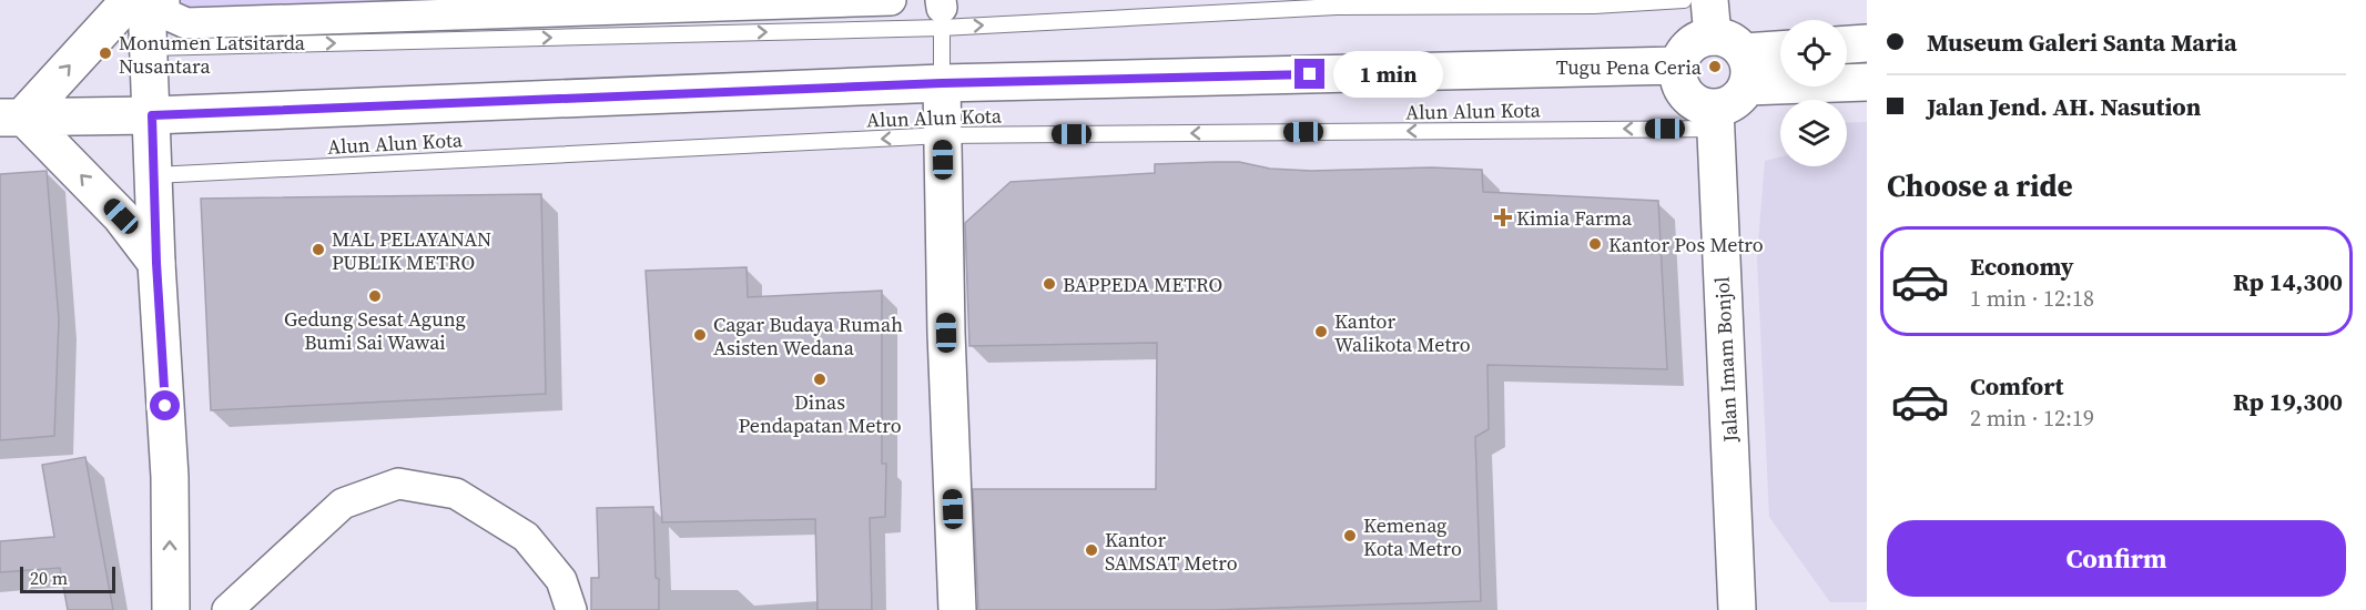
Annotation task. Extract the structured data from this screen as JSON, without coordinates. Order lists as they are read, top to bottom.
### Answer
{
  "streets": {
    "main road": ["Jalan Imam Bonjol"],
    "lane": ["Alun Alun Kota"]
  },
  "crossings": [
    ["Alun Alun Kota", "Jalan Imam Bonjol"]
  ],
  "places": {
    "other": [
      "Monumen Latsitarda Nusantara",
      "Tugu Pena Ceria",
      "Kantor Pos Metro",
      "MAL PELAYANAN PUBLIK METRO",
      "BAPPEDA METRO",
      "Gedung Sesat Agung Bumi Sai Wawai",
      "Kantor Walikota Metro",
      "Cagar Budaya Rumah Asisten Wedana",
      "Dinas Pendapatan Metro",
      "Kemenag Kota Metro",
      "Kantor SAMSAT Metro"
    ],
    "health": ["Kimia Farma"]
  },
  "scale_bar": "20 m",
  "page": {
    "banner": ["Museum Galeri Santa Maria", "Jalan Jend. AH. Nasution"],
    "bubble": "1 min",
    "heading": "Choose a ride",
    "list": [
      {
        "name": "Economy",
        "note": "1 min · 12:18",
        "value": "Rp 14,300"
      },
      {
        "name": "Comfort",
        "note": "2 min · 12:19",
        "value": "Rp 19,300"
      }
    ],
    "buttons": "Confirm",
    "scale": "20 m"
  }
}
